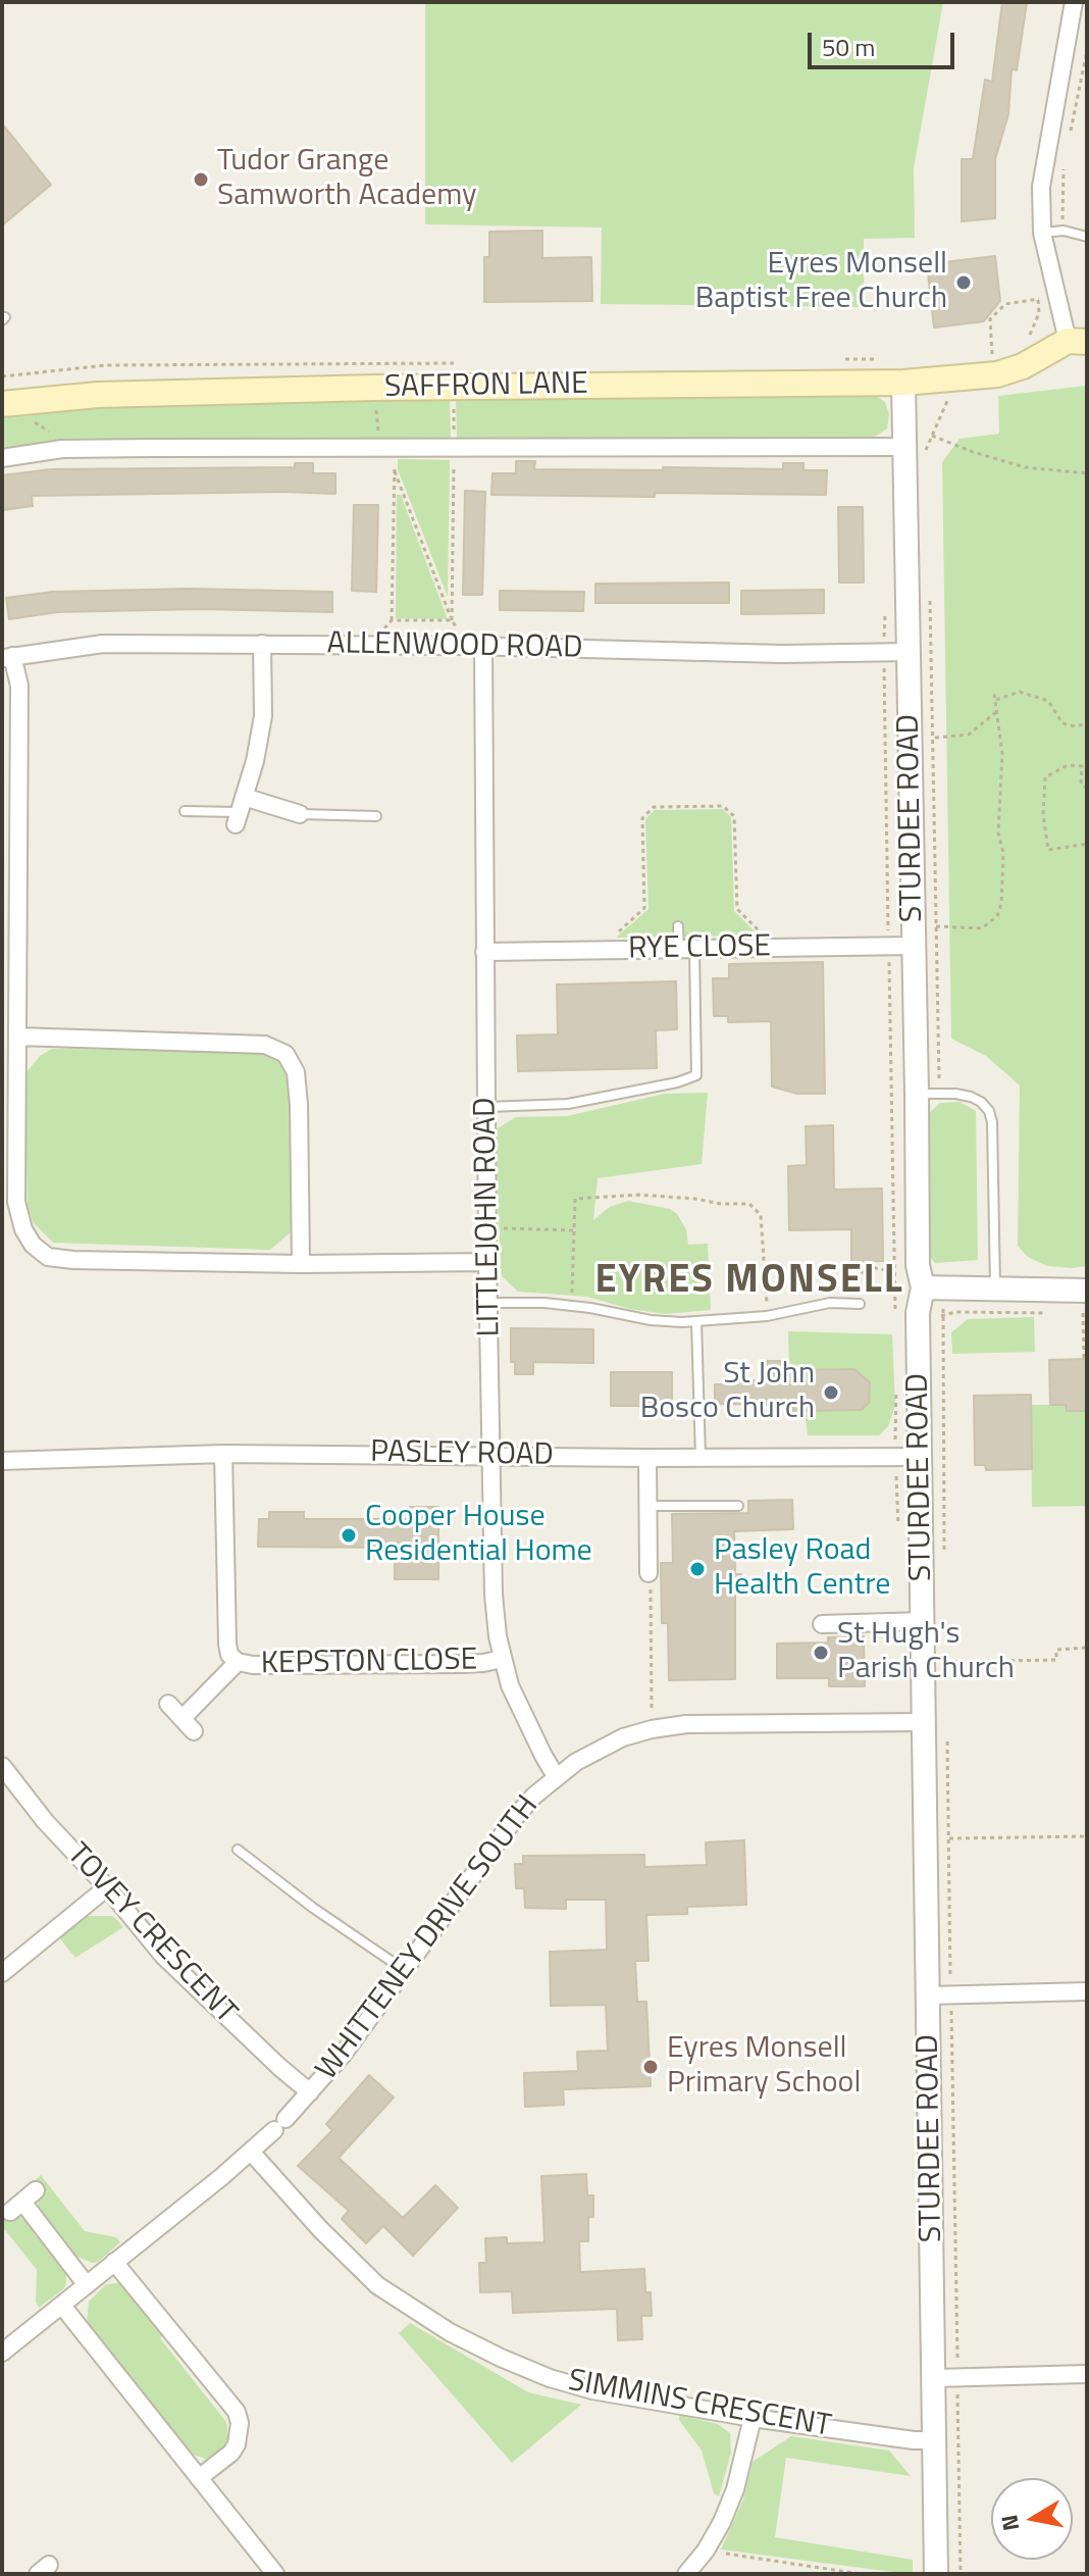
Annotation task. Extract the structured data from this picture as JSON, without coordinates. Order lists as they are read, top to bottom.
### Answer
{
  "streets": {
    "main road": ["SAFFRON LANE"],
    "street": [
      "ALLENWOOD ROAD",
      "STURDEE ROAD",
      "RYE CLOSE",
      "LITTLEJOHN ROAD",
      "PASLEY ROAD",
      "KEPSTON CLOSE",
      "TOVEY CRESCENT",
      "WHITTENEY DRIVE SOUTH",
      "SIMMINS CRESCENT"
    ]
  },
  "crossings": [
    ["SAFFRON LANE", "STURDEE ROAD"],
    ["ALLENWOOD ROAD", "STURDEE ROAD"],
    ["ALLENWOOD ROAD", "LITTLEJOHN ROAD"],
    ["STURDEE ROAD", "RYE CLOSE"],
    ["STURDEE ROAD", "PASLEY ROAD"],
    ["STURDEE ROAD", "WHITTENEY DRIVE SOUTH"],
    ["STURDEE ROAD", "SIMMINS CRESCENT"],
    ["RYE CLOSE", "LITTLEJOHN ROAD"],
    ["LITTLEJOHN ROAD", "PASLEY ROAD"],
    ["LITTLEJOHN ROAD", "KEPSTON CLOSE"],
    ["LITTLEJOHN ROAD", "WHITTENEY DRIVE SOUTH"],
    ["PASLEY ROAD", "KEPSTON CLOSE"],
    ["TOVEY CRESCENT", "WHITTENEY DRIVE SOUTH"],
    ["WHITTENEY DRIVE SOUTH", "SIMMINS CRESCENT"]
  ],
  "districts": ["EYRES MONSELL"],
  "places": [
    "Tudor Grange Samworth Academy",
    "Eyres Monsell Baptist Free Church",
    "St John Bosco Church",
    "Cooper House Residential Home",
    "Pasley Road Health Centre",
    "St Hugh's Parish Church",
    "Eyres Monsell Primary School"
  ],
  "scale_bar": "50 m",
  "north": "left"
}
